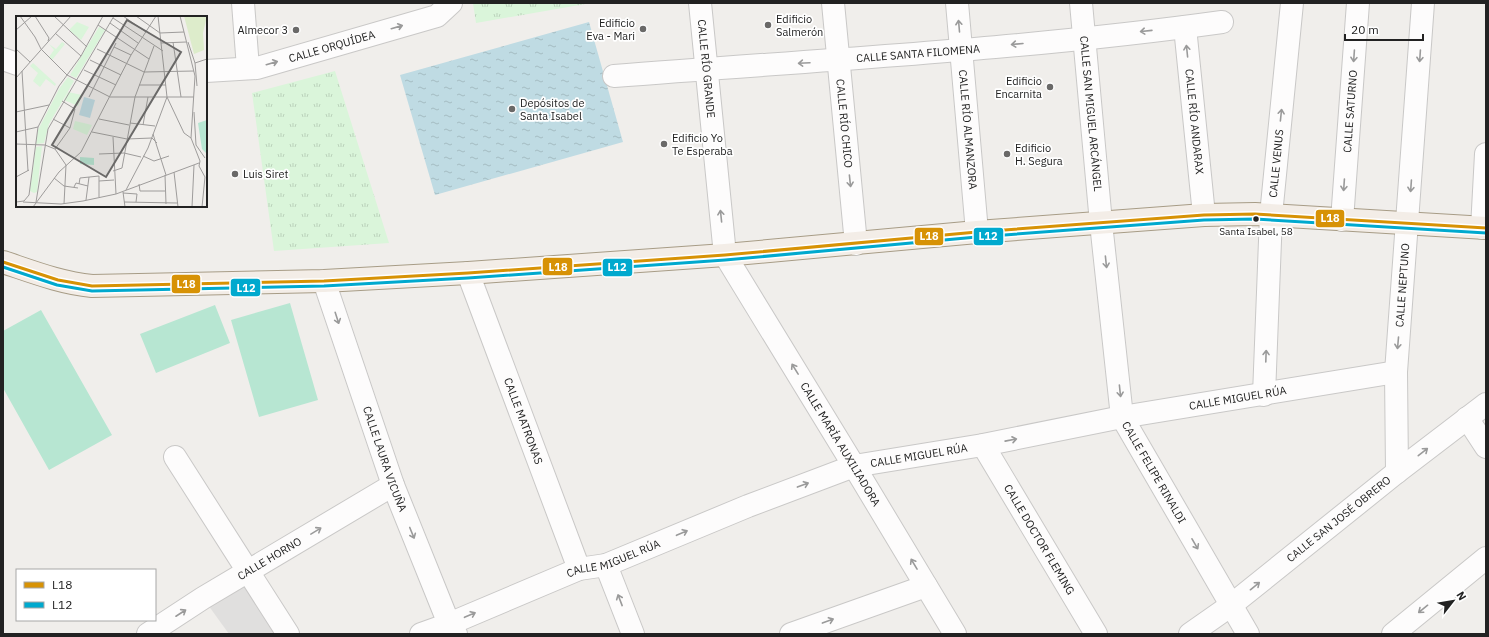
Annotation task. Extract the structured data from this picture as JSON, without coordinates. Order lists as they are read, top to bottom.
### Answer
{
  "streets": {
    "street": [
      "CALLE ORQUÍDEA",
      "CALLE SANTA FILOMENA",
      "CALLE RÍO GRANDE",
      "CALLE SATURNO",
      "CALLE SAN MIGUEL ARCÁNGEL",
      "CALLE RÍO ANDARAX",
      "CALLE RÍO CHICO",
      "CALLE RÍO ALMANZORA",
      "CALLE VENUS",
      "CALLE NEPTUNO",
      "CALLE MIGUEL RÚA",
      "CALLE MATRONAS",
      "CALLE MARÍA AUXILIADORA",
      "CALLE LAURA VICUÑA",
      "CALLE FELIPE RINALDI",
      "CALLE SAN JOSÉ OBRERO",
      "CALLE DOCTOR FLEMING",
      "CALLE HORNO"
    ]
  },
  "crossings": [
    ["CALLE SANTA FILOMENA", "CALLE RÍO GRANDE"],
    ["CALLE SANTA FILOMENA", "CALLE SAN MIGUEL ARCÁNGEL"],
    ["CALLE SANTA FILOMENA", "CALLE RÍO ANDARAX"],
    ["CALLE SANTA FILOMENA", "CALLE RÍO CHICO"],
    ["CALLE SANTA FILOMENA", "CALLE RÍO ALMANZORA"],
    ["CALLE RÍO GRANDE", "CALLE MARÍA AUXILIADORA"],
    ["CALLE SAN MIGUEL ARCÁNGEL", "CALLE FELIPE RINALDI"],
    ["CALLE VENUS", "CALLE MIGUEL RÚA"],
    ["CALLE NEPTUNO", "CALLE MIGUEL RÚA"],
    ["CALLE NEPTUNO", "CALLE SAN JOSÉ OBRERO"],
    ["CALLE MIGUEL RÚA", "CALLE MATRONAS"],
    ["CALLE MIGUEL RÚA", "CALLE MARÍA AUXILIADORA"],
    ["CALLE MIGUEL RÚA", "CALLE LAURA VICUÑA"],
    ["CALLE MIGUEL RÚA", "CALLE FELIPE RINALDI"],
    ["CALLE MIGUEL RÚA", "CALLE DOCTOR FLEMING"],
    ["CALLE LAURA VICUÑA", "CALLE HORNO"],
    ["CALLE FELIPE RINALDI", "CALLE SAN JOSÉ OBRERO"]
  ],
  "one_way": [
    "CALLE ORQUÍDEA",
    "CALLE SANTA FILOMENA",
    "CALLE RÍO GRANDE",
    "CALLE RÍO ANDARAX",
    "CALLE RÍO CHICO",
    "CALLE VENUS",
    "CALLE NEPTUNO",
    "CALLE MIGUEL RÚA",
    "CALLE MARÍA AUXILIADORA",
    "CALLE FELIPE RINALDI",
    "CALLE HORNO"
  ],
  "places": [
    "Edificio Salmerón",
    "Edificio Eva - Mari",
    "Almecor 3",
    "Edificio Encarnita",
    "Depósitos de Santa Isabel",
    "Edificio Yo Te Esperaba",
    "Edificio H. Segura",
    "Luis Siret",
    "Santa Isabel, 58"
  ],
  "lines": ["transit line L18", "transit line L12"],
  "legend": ["L18", "L12"],
  "scale_bar": "20 m",
  "north": "top right"
}
